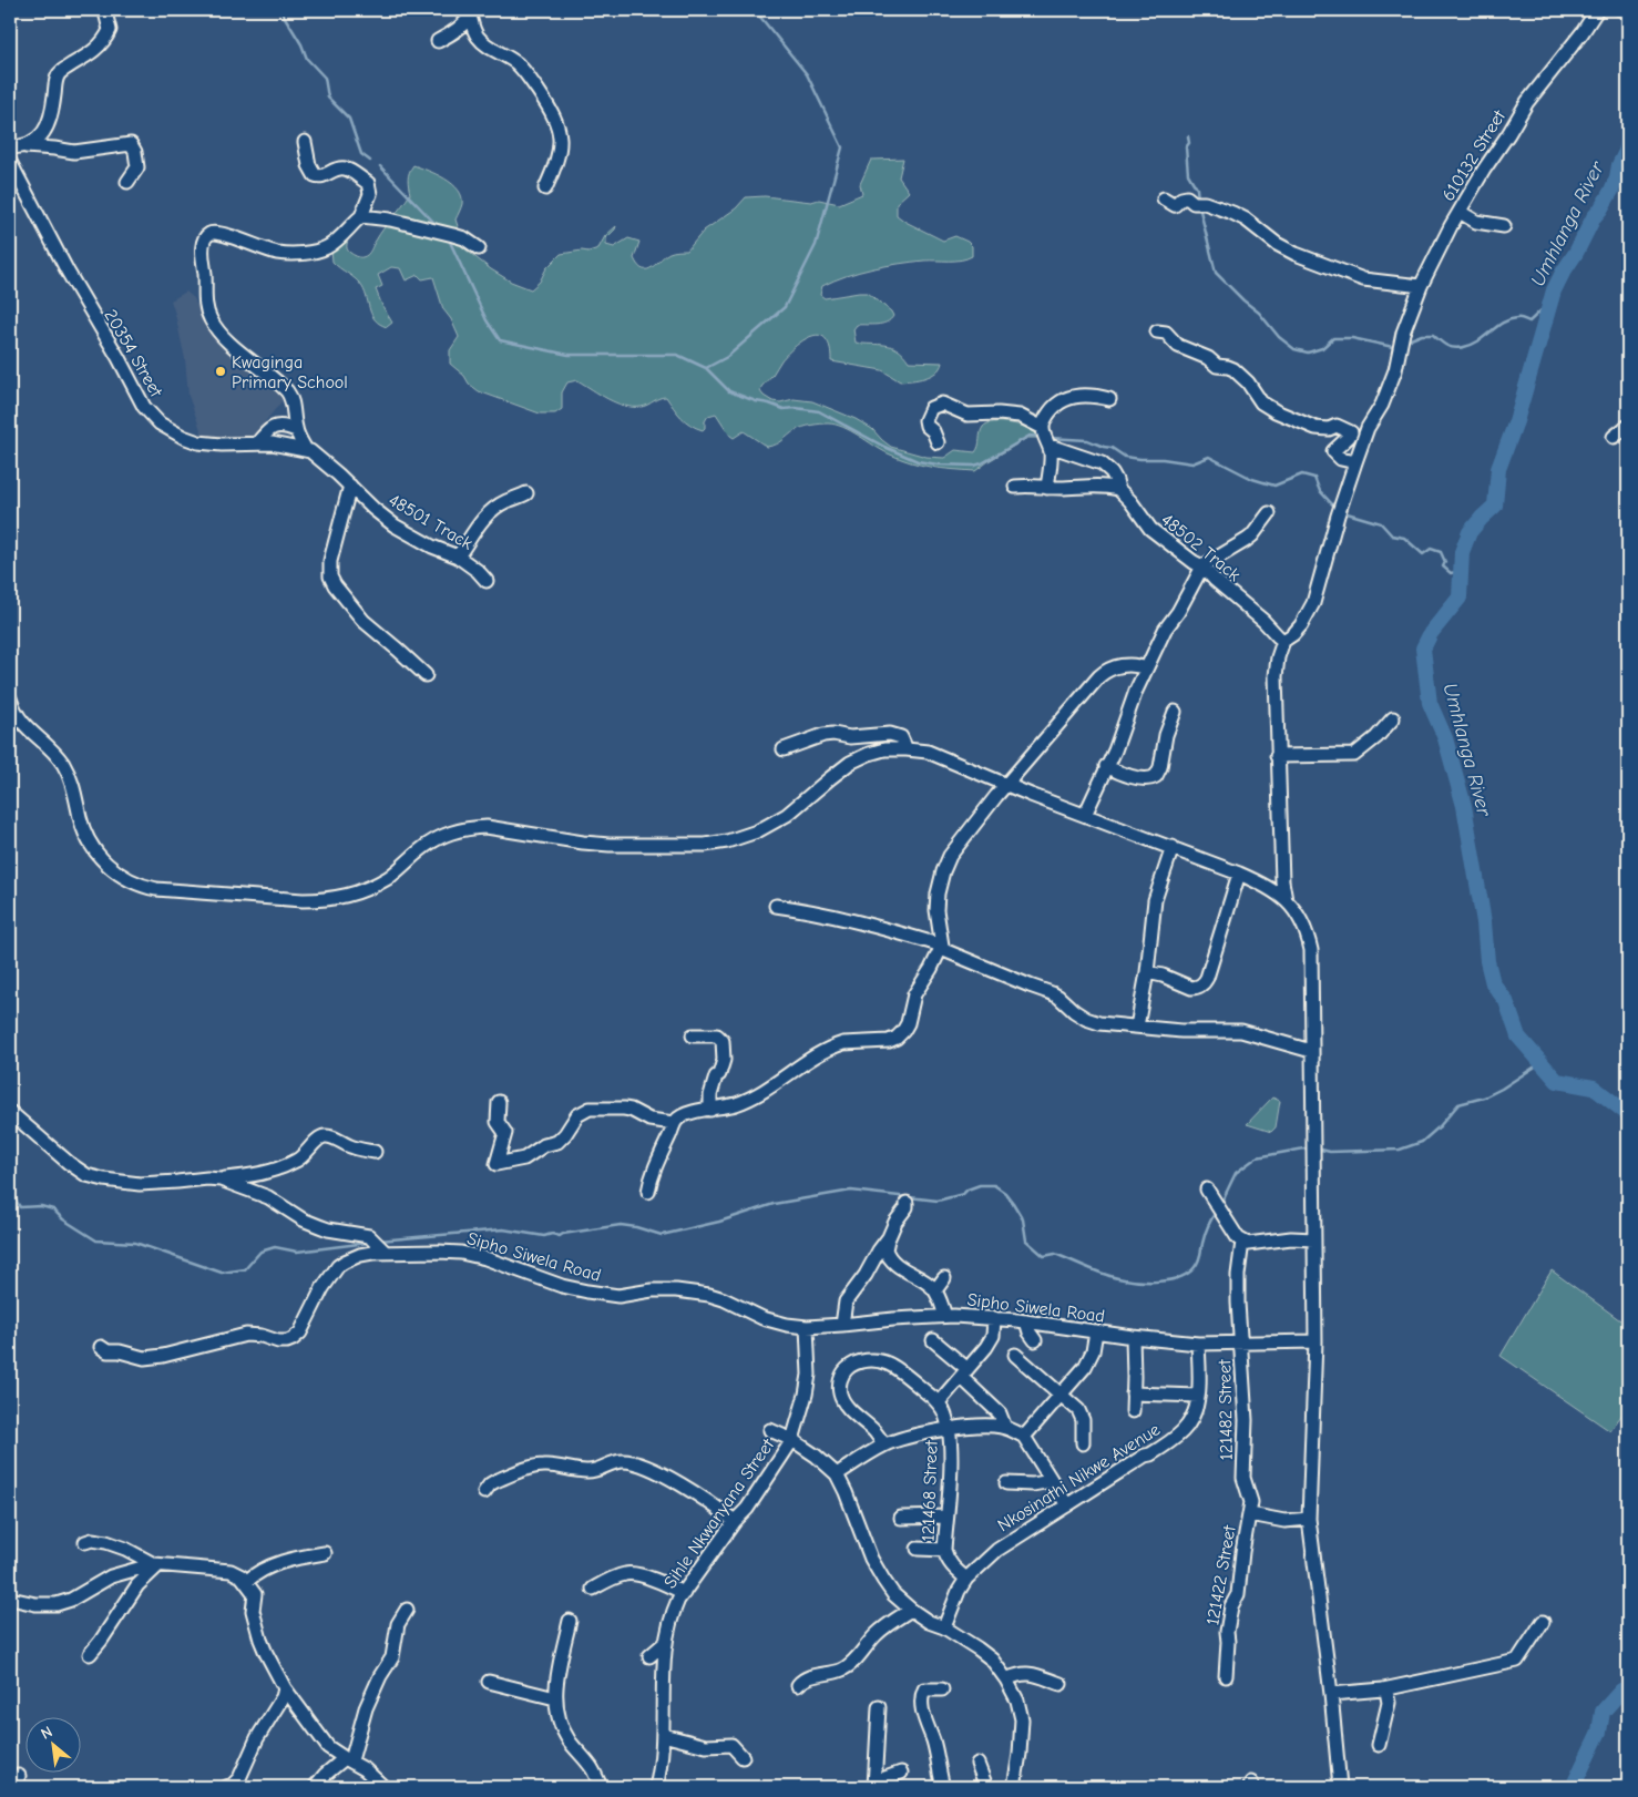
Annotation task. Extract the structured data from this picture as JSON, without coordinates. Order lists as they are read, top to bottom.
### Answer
{
  "streets": {
    "street": [
      "610132 Street",
      "20354 Street",
      "48501 Track",
      "48502 Track",
      "Sipho Siwela Road",
      "121482 Street",
      "Nkosinathi Nikwe Avenue",
      "121468 Street",
      "Sihle Nkwanyana Street",
      "121422 Street"
    ]
  },
  "crossings": [
    ["610132 Street", "48502 Track"],
    ["20354 Street", "48501 Track"],
    ["Sipho Siwela Road", "121482 Street"],
    ["Sipho Siwela Road", "Nkosinathi Nikwe Avenue"],
    ["Sipho Siwela Road", "Sihle Nkwanyana Street"],
    ["121482 Street", "121422 Street"],
    ["Nkosinathi Nikwe Avenue", "121468 Street"]
  ],
  "water": ["Umhlanga River"],
  "places": ["Kwaginga Primary School"],
  "north": "top left"
}
